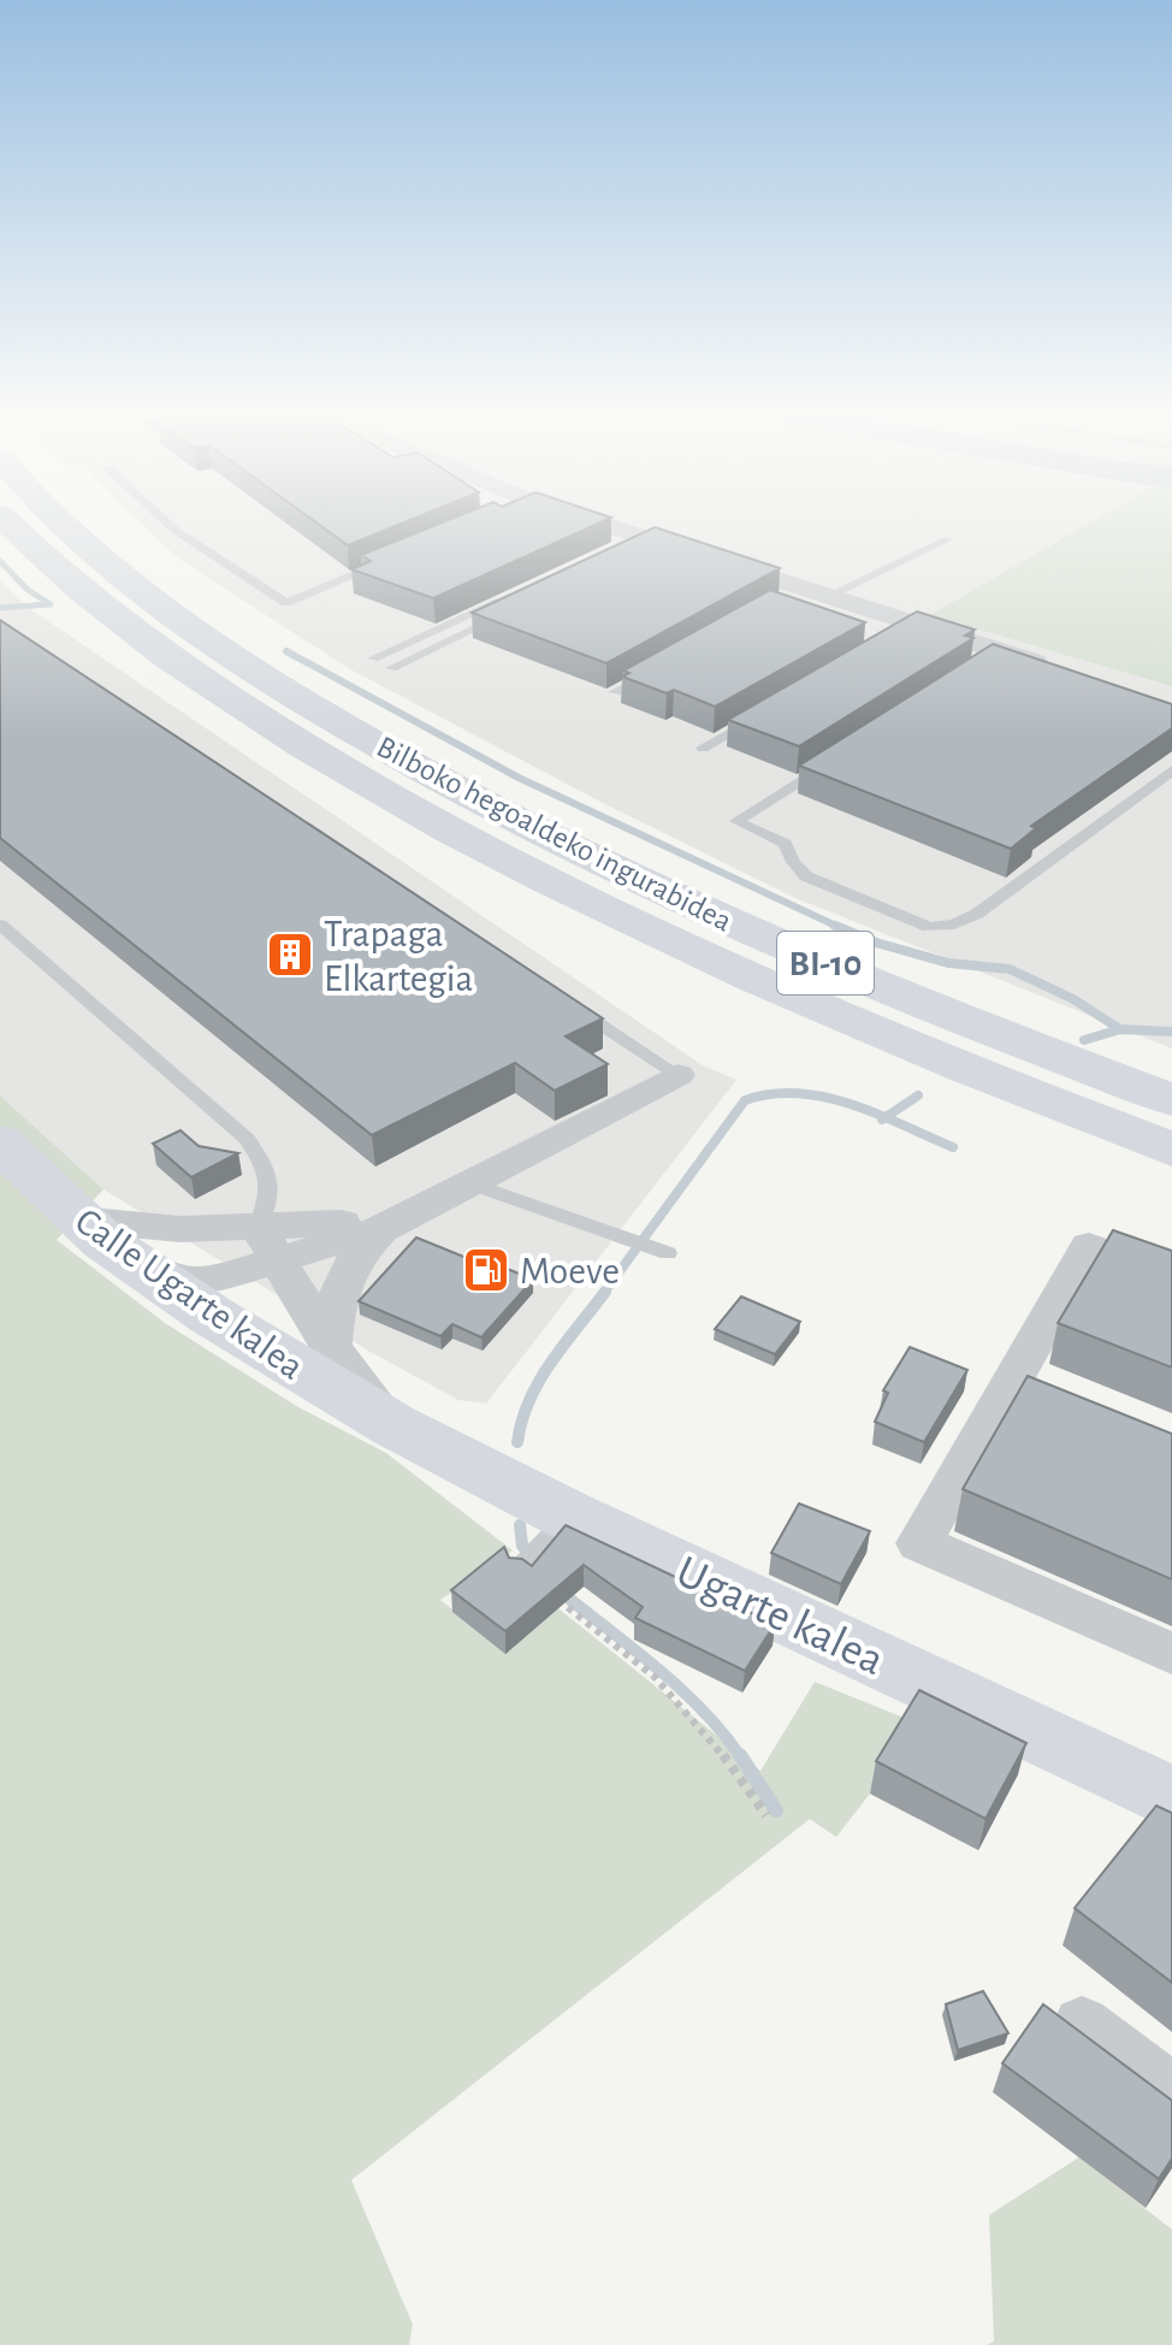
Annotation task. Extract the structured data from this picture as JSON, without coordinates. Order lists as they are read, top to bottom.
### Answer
{
  "streets": {
    "main road": [
      "Bilboko hegoaldeko ingurabidea",
      "BI-10",
      "Calle Ugarte kalea",
      "Ugarte kalea"
    ]
  },
  "crossings": [
    ["Calle Ugarte kalea", "Ugarte kalea"]
  ],
  "places": {
    "building": ["Trapaga Elkartegia"],
    "fuel station": ["Moeve"]
  }
}
